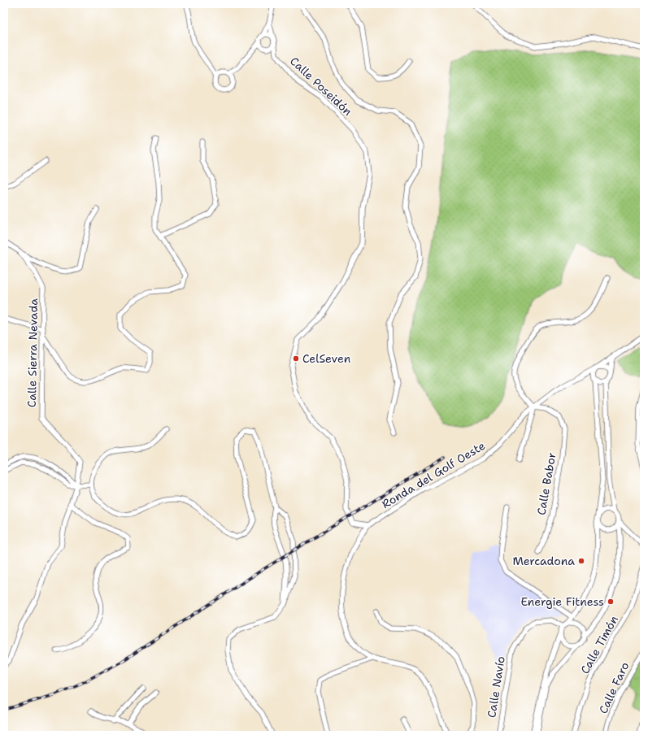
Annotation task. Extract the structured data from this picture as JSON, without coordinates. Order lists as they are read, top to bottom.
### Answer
{
  "streets": {
    "street": [
      "Calle Poseidón",
      "Calle Sierra Nevada",
      "Ronda del Golf Oeste",
      "Calle Babor",
      "Calle Timón",
      "Calle Navío",
      "Calle Faro"
    ]
  },
  "crossings": [
    ["Calle Poseidón", "Ronda del Golf Oeste"],
    ["Ronda del Golf Oeste", "Calle Babor"]
  ],
  "places": ["CelSeven", "Mercadona", "Energie Fitness"]
}
